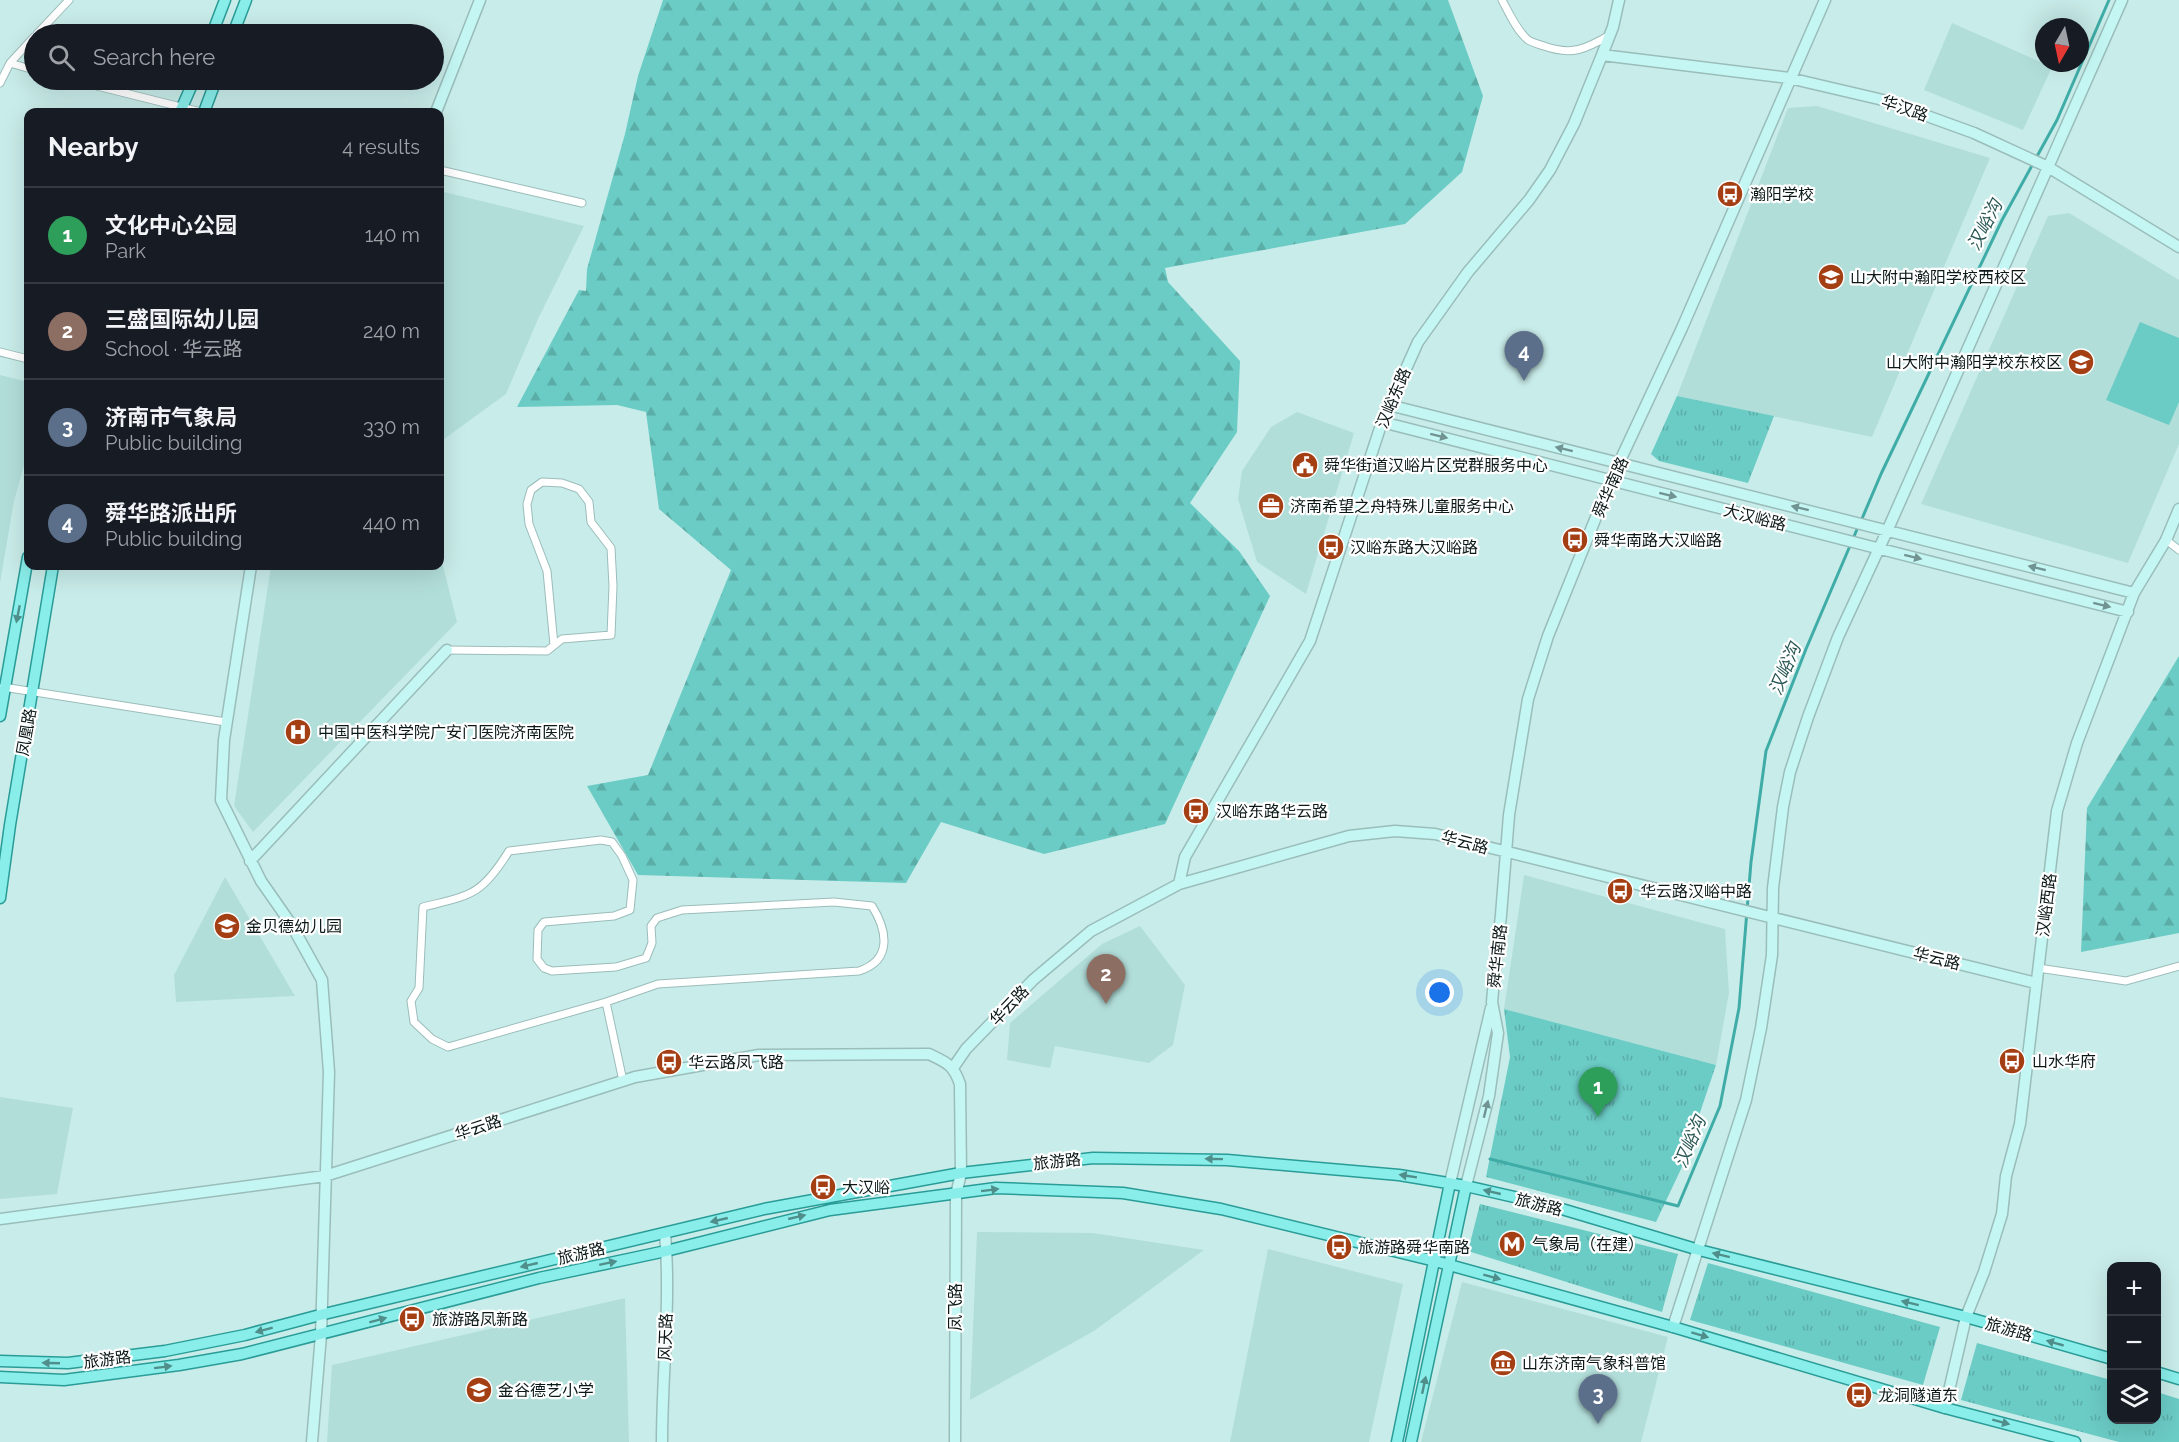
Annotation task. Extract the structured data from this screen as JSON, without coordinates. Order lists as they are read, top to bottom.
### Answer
{
  "streets": {
    "main road": ["舜华南路", "凤凰路", "旅游路"],
    "street": [
      "华汉路",
      "汉峪东路",
      "大汉峪路",
      "华云路",
      "汉峪西路",
      "凤飞路",
      "风天路"
    ]
  },
  "crossings": [
    ["华汉路", "汉峪东路"],
    ["华汉路", "舜华南路"],
    ["汉峪东路", "大汉峪路"],
    ["汉峪东路", "华云路"],
    ["舜华南路", "大汉峪路"],
    ["舜华南路", "华云路"],
    ["舜华南路", "旅游路"],
    ["大汉峪路", "汉峪西路"],
    ["华云路", "汉峪西路"],
    ["汉峪西路", "旅游路"],
    ["旅游路", "凤飞路"],
    ["旅游路", "风天路"]
  ],
  "water": ["汉峪沟"],
  "places": {
    "bus stop": [
      "瀚阳学校",
      "舜华南路大汉峪路",
      "汉峪东路大汉峪路",
      "汉峪东路华云路",
      "华云路汉峪中路",
      "山水华府",
      "华云路凤飞路",
      "大汉峪",
      "旅游路舜华南路",
      "旅游路凤新路",
      "龙洞隧道东"
    ],
    "school or university": [
      "山大附中瀚阳学校西校区",
      "山大附中瀚阳学校东校区",
      "金贝德幼儿园",
      "金谷德艺小学"
    ],
    "public building": ["舜华街道汉峪片区党群服务中心"],
    "office": ["济南希望之舟特殊儿童服务中心"],
    "hospital": ["中国中医科学院广安门医院济南医院"],
    "metro station": ["气象局（在建）"],
    "museum": ["山东济南气象科普馆"]
  },
  "north": "bottom",
  "page": {
    "search": "Search here",
    "heading": ["Nearby", "4 results"],
    "list": [
      {
        "mark": "1",
        "name": "文化中心公园",
        "note": "Park",
        "value": "140 m"
      },
      {
        "mark": "2",
        "name": "三盛国际幼儿园",
        "note": "School · 华云路",
        "value": "240 m"
      },
      {
        "mark": "3",
        "name": "济南市气象局",
        "note": "Public building",
        "value": "330 m"
      },
      {
        "mark": "4",
        "name": "舜华路派出所",
        "note": "Public building",
        "value": "440 m"
      }
    ],
    "pins": [
      "4",
      "2",
      "1",
      "3"
    ],
    "map_buttons": ["+", "−"]
  }
}
